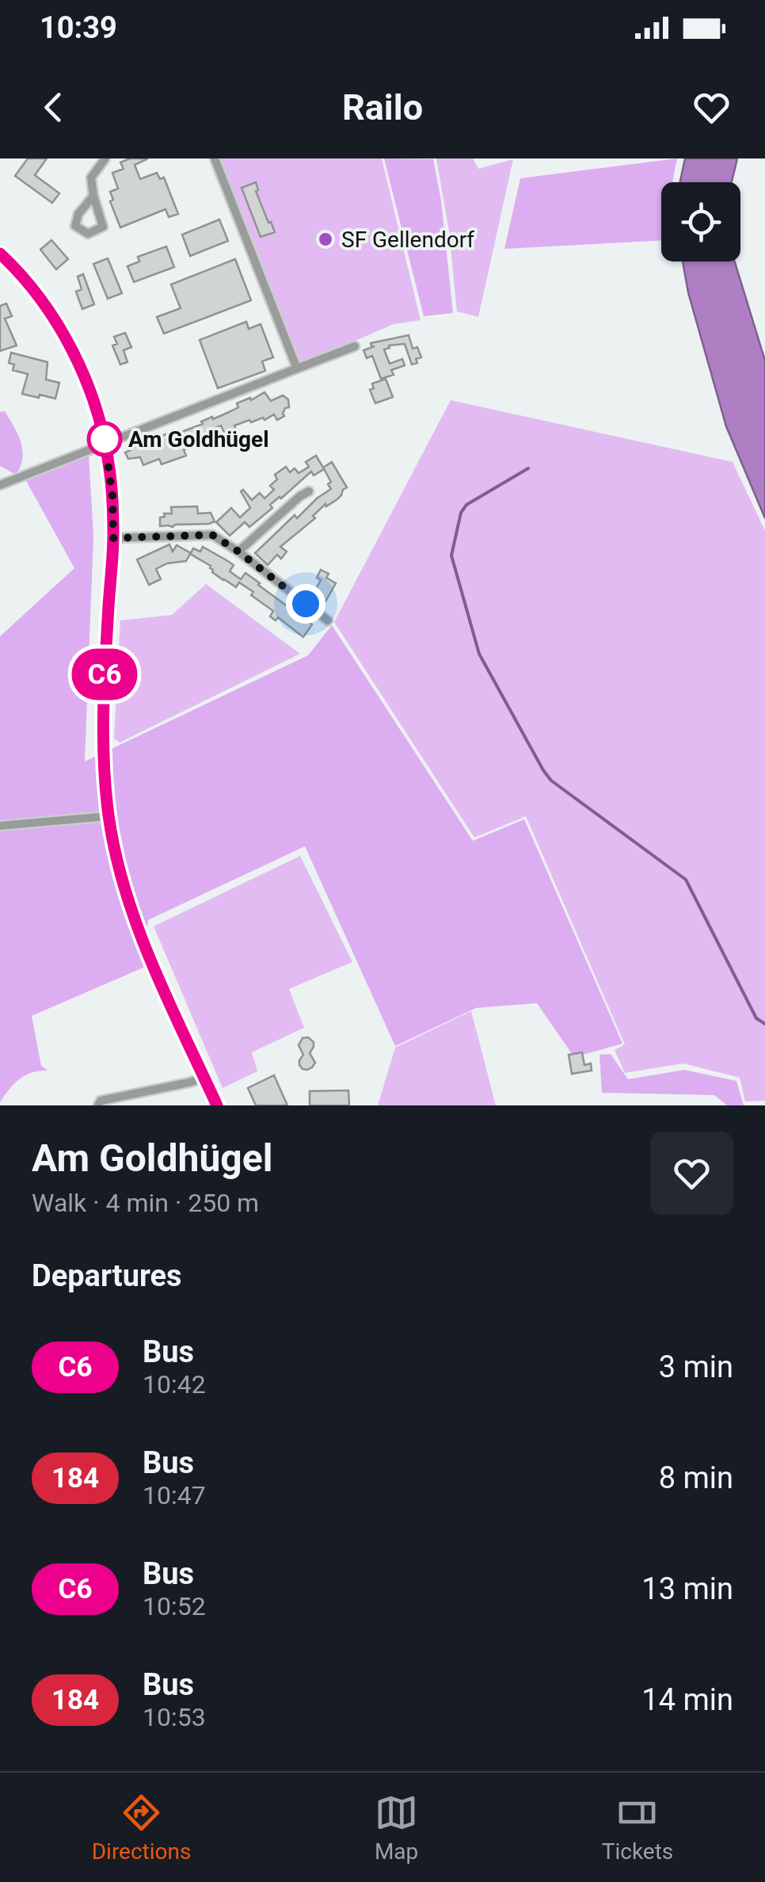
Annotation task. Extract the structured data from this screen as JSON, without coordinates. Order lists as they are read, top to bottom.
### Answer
{
  "places": ["SF Gellendorf", "Am Goldhügel"],
  "lines": ["bus line C6"],
  "page": {
    "status": "10:39",
    "header": "Railo",
    "on_map": "C6",
    "heading": [
      ["Am Goldhügel", "Walk · 4 min · 250 m"],
      "Departures"
    ],
    "list": [
      {
        "mark": "C6",
        "name": "Bus",
        "note": "10:42",
        "value": "3 min"
      },
      {
        "mark": "184",
        "name": "Bus",
        "note": "10:47",
        "value": "8 min"
      },
      {
        "mark": "C6",
        "name": "Bus",
        "note": "10:52",
        "value": "13 min"
      },
      {
        "mark": "184",
        "name": "Bus",
        "note": "10:53",
        "value": "14 min"
      }
    ],
    "tabs": ["Directions", "Map", "Tickets"]
  }
}
